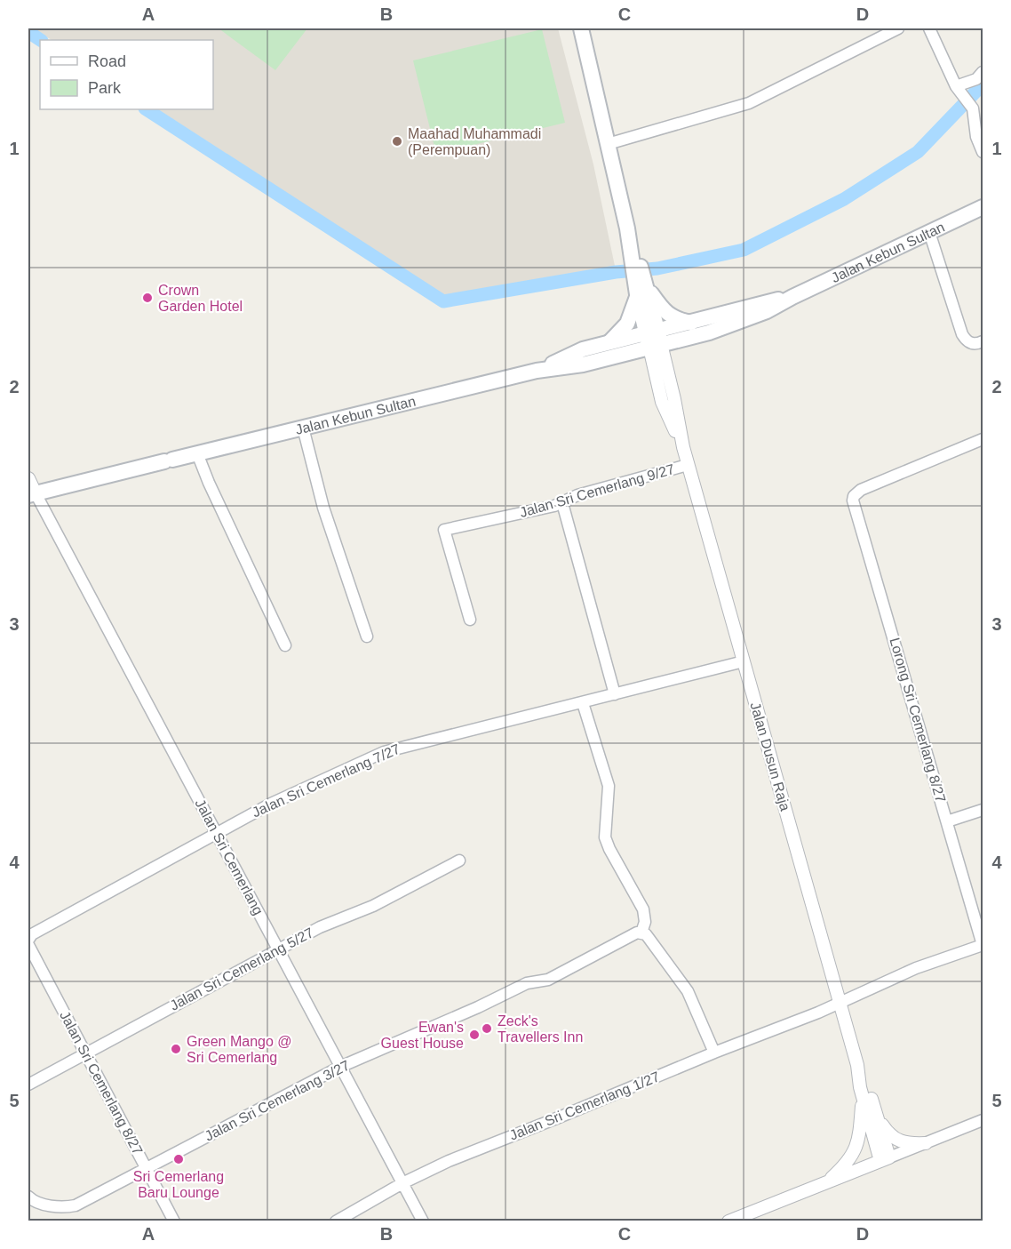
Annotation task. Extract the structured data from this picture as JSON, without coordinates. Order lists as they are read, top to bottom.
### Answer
{
  "streets": {
    "main road": ["Jalan Kebun Sultan"],
    "street": [
      "Jalan Sri Cemerlang 9/27",
      "Lorong Sri Cemerlang 8/27",
      "Jalan Dusun Raja",
      "Jalan Sri Cemerlang 7/27",
      "Jalan Sri Cemerlang",
      "Jalan Sri Cemerlang 5/27",
      "Jalan Sri Cemerlang 8/27",
      "Jalan Sri Cemerlang 3/27",
      "Jalan Sri Cemerlang 1/27"
    ]
  },
  "crossings": [
    ["Jalan Kebun Sultan", "Jalan Dusun Raja"],
    ["Jalan Kebun Sultan", "Jalan Sri Cemerlang"],
    ["Jalan Sri Cemerlang 9/27", "Jalan Dusun Raja"],
    ["Lorong Sri Cemerlang 8/27", "Jalan Sri Cemerlang 1/27"],
    ["Jalan Dusun Raja", "Jalan Sri Cemerlang 7/27"],
    ["Jalan Dusun Raja", "Jalan Sri Cemerlang 1/27"],
    ["Jalan Sri Cemerlang 7/27", "Jalan Sri Cemerlang"],
    ["Jalan Sri Cemerlang", "Jalan Sri Cemerlang 5/27"],
    ["Jalan Sri Cemerlang", "Jalan Sri Cemerlang 3/27"],
    ["Jalan Sri Cemerlang", "Jalan Sri Cemerlang 1/27"],
    ["Jalan Sri Cemerlang 5/27", "Jalan Sri Cemerlang 8/27"],
    ["Jalan Sri Cemerlang 8/27", "Jalan Sri Cemerlang 3/27"]
  ],
  "places": [
    "Maahad Muhammadi (Perempuan)",
    "Crown Garden Hotel",
    "Zeck's Travellers Inn",
    "Ewan's Guest House",
    "Green Mango @ Sri Cemerlang",
    "Sri Cemerlang Baru Lounge"
  ],
  "legend": ["Road", "Park"],
  "grid": {
    "columns": [
      "A",
      "B",
      "C",
      "D"
    ],
    "rows": [
      "1",
      "2",
      "3",
      "4",
      "5"
    ]
  }
}
